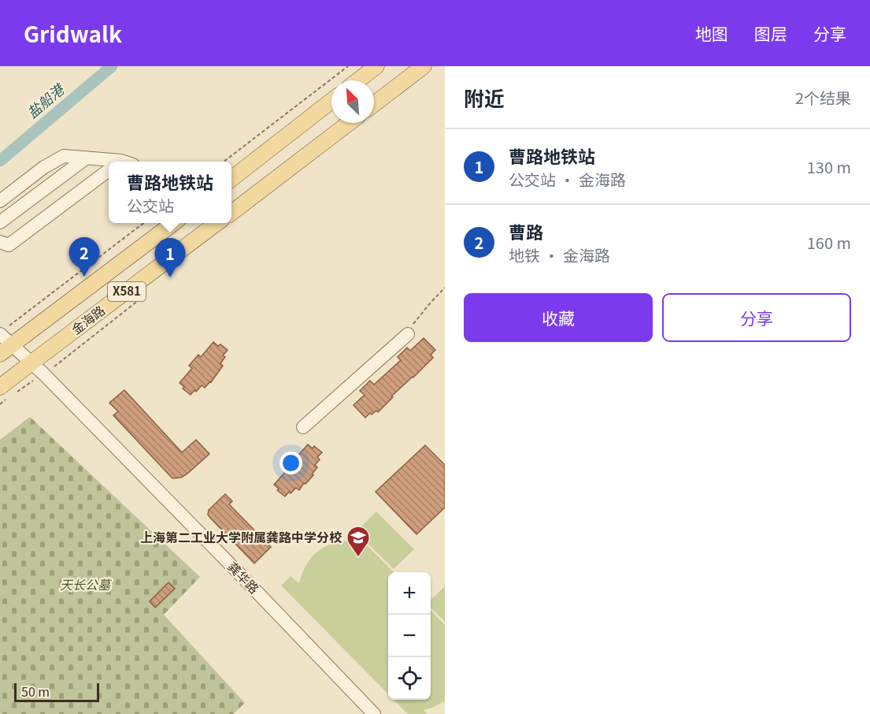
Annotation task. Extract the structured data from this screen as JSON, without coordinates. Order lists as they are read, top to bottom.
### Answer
{
  "streets": {
    "main road": ["X581", "金海路"],
    "street": ["龚华路"]
  },
  "crossings": [
    ["金海路", "龚华路"]
  ],
  "water": ["盐船港"],
  "parks": ["天长公墓"],
  "places": {
    "school or university": ["上海第二工业大学附属龚路中学分校"]
  },
  "scale_bar": "50 m",
  "north": "top left",
  "page": {
    "header": "Gridwalk",
    "nav": ["地图", "图层", "分享"],
    "heading": ["附近", "2个结果"],
    "list": [
      {
        "mark": "1",
        "name": "曹路地铁站",
        "note": "公交站 · 金海路",
        "value": "130 m"
      },
      {
        "mark": "2",
        "name": "曹路",
        "note": "地铁 · 金海路",
        "value": "160 m"
      }
    ],
    "popup": ["曹路地铁站", "公交站"],
    "pins": ["2", "1"],
    "buttons": ["收藏", "分享"],
    "map_buttons": ["+", "−"],
    "scale": "50 m"
  }
}
